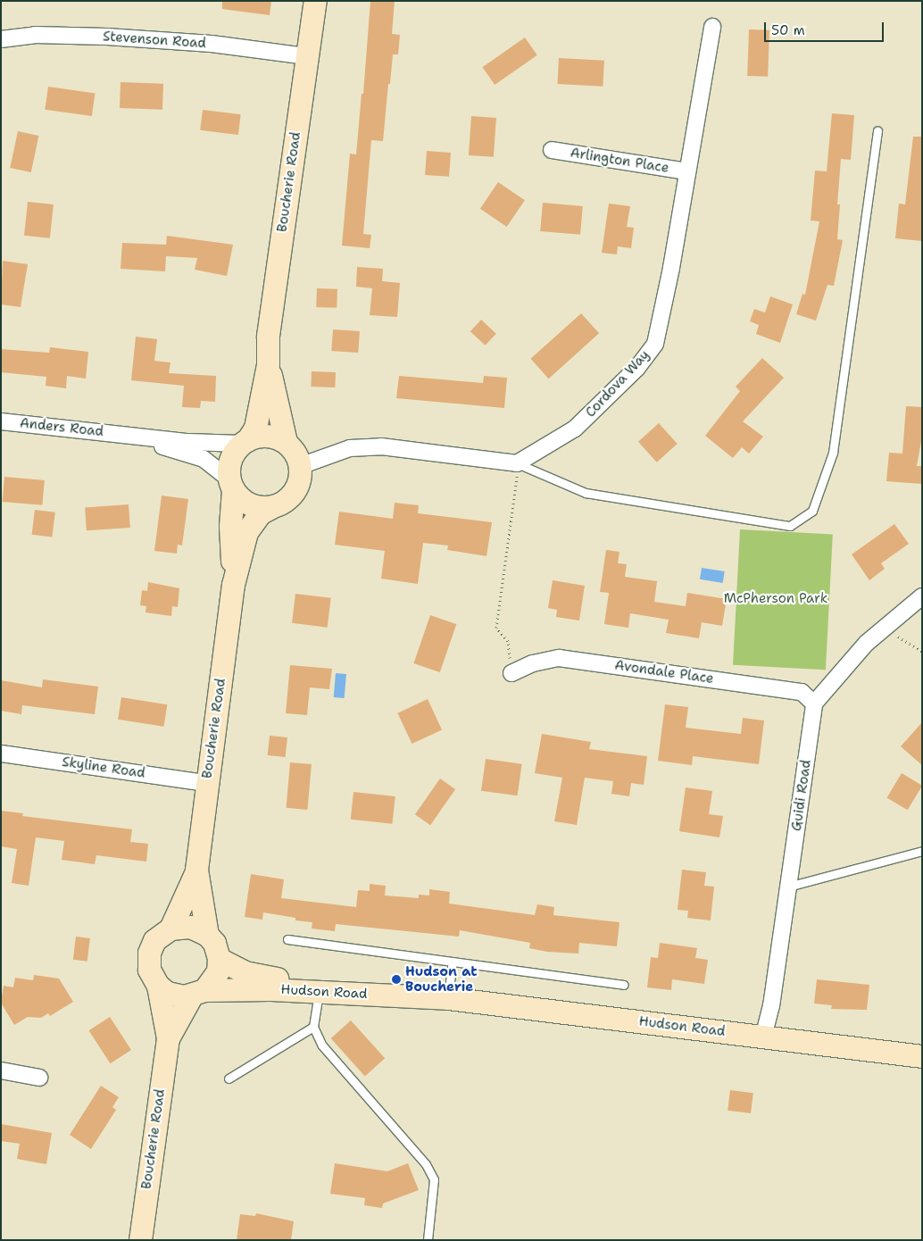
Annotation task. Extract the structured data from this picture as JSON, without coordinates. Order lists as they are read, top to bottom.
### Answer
{
  "streets": {
    "main road": ["Boucherie Road", "Hudson Road"],
    "street": [
      "Stevenson Road",
      "Arlington Place",
      "Cordova Way",
      "Anders Road",
      "Avondale Place",
      "Skyline Road",
      "Guidi Road"
    ]
  },
  "crossings": [
    ["Stevenson Road", "Boucherie Road"],
    ["Arlington Place", "Cordova Way"],
    ["Boucherie Road", "Anders Road"],
    ["Boucherie Road", "Skyline Road"],
    ["Boucherie Road", "Hudson Road"],
    ["Avondale Place", "Guidi Road"],
    ["Guidi Road", "Hudson Road"]
  ],
  "parks": ["McPherson Park"],
  "places": ["Hudson at Boucherie"],
  "scale_bar": "50 m"
}
